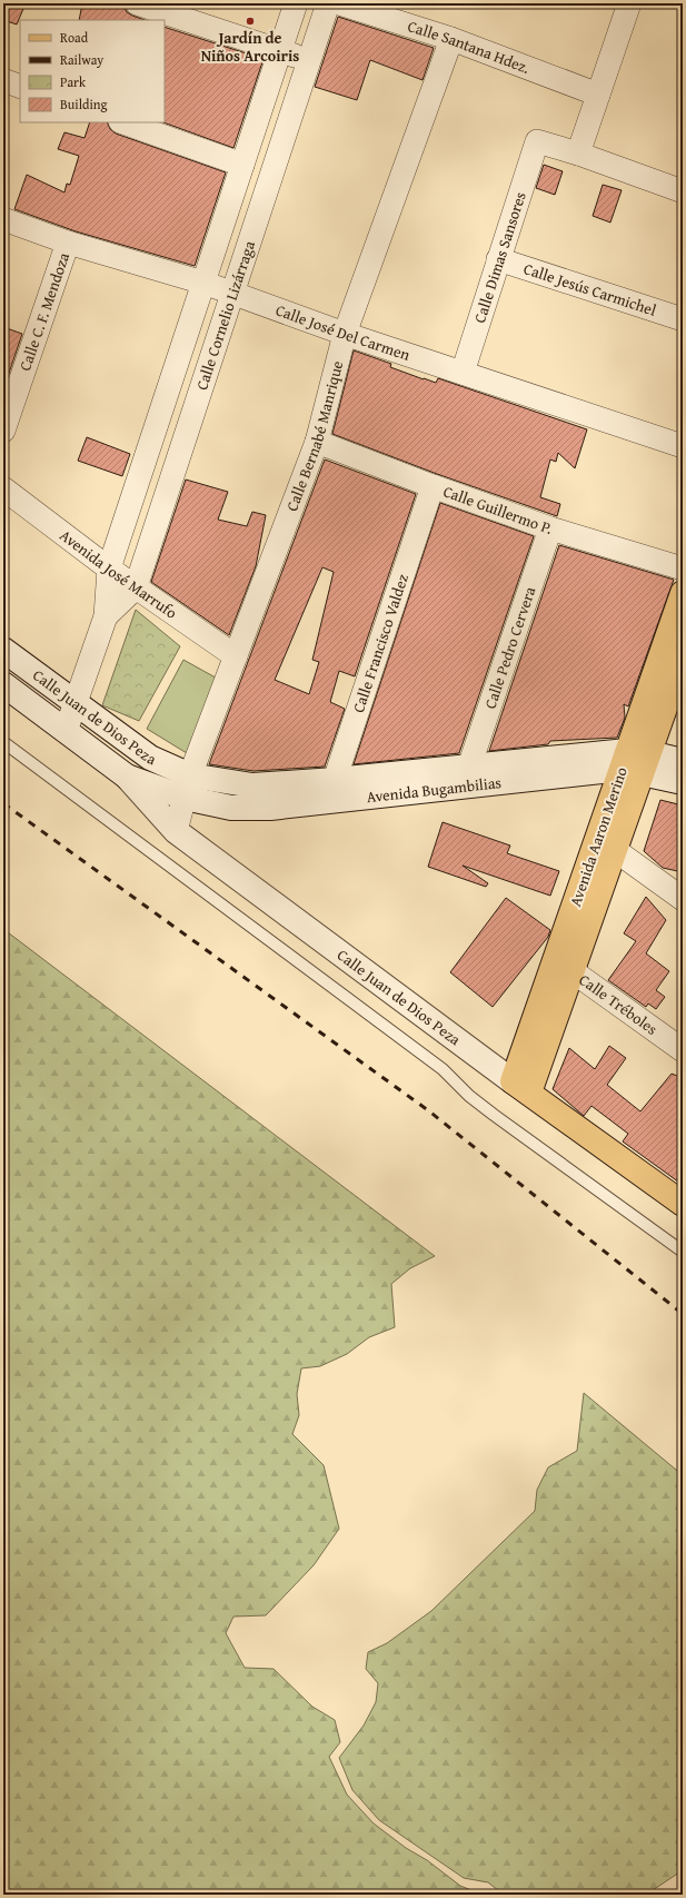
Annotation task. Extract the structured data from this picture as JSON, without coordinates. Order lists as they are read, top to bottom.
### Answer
{
  "streets": {
    "main road": ["Calle Juan de Dios Peza", "Avenida Bugambilias", "Avenida Aaron Merino"],
    "street": [
      "Calle Santana Hdez.",
      "Calle Dimas Sansores",
      "Calle Jesús Carmichel",
      "Calle C. F. Mendoza",
      "Calle Cornelio Lizárraga",
      "Calle José Del Carmen",
      "Calle Bernabé Manrique",
      "Calle Guillermo P.",
      "Avenida José Marrufo",
      "Calle Francisco Valdez",
      "Calle Pedro Cervera",
      "Calle Tréboles"
    ]
  },
  "crossings": [
    ["Calle Santana Hdez.", "Calle Bernabé Manrique"],
    ["Calle Dimas Sansores", "Calle Jesús Carmichel"],
    ["Calle Dimas Sansores", "Calle José Del Carmen"],
    ["Calle C. F. Mendoza", "Calle José Del Carmen"],
    ["Calle Cornelio Lizárraga", "Calle José Del Carmen"],
    ["Calle Cornelio Lizárraga", "Avenida José Marrufo"],
    ["Calle Cornelio Lizárraga", "Calle Juan de Dios Peza"],
    ["Calle José Del Carmen", "Calle Bernabé Manrique"],
    ["Calle Bernabé Manrique", "Calle Guillermo P."],
    ["Calle Bernabé Manrique", "Avenida José Marrufo"],
    ["Calle Bernabé Manrique", "Calle Juan de Dios Peza"],
    ["Calle Bernabé Manrique", "Avenida Bugambilias"],
    ["Calle Guillermo P.", "Calle Francisco Valdez"],
    ["Calle Guillermo P.", "Calle Pedro Cervera"],
    ["Calle Francisco Valdez", "Avenida Bugambilias"],
    ["Calle Pedro Cervera", "Avenida Bugambilias"],
    ["Calle Juan de Dios Peza", "Avenida Bugambilias"],
    ["Calle Juan de Dios Peza", "Avenida Aaron Merino"],
    ["Avenida Bugambilias", "Avenida Aaron Merino"],
    ["Avenida Aaron Merino", "Calle Tréboles"]
  ],
  "places": ["Jardín de Niños Arcoiris"],
  "legend": [
    "Road",
    "Railway",
    "Park",
    "Building"
  ]
}
